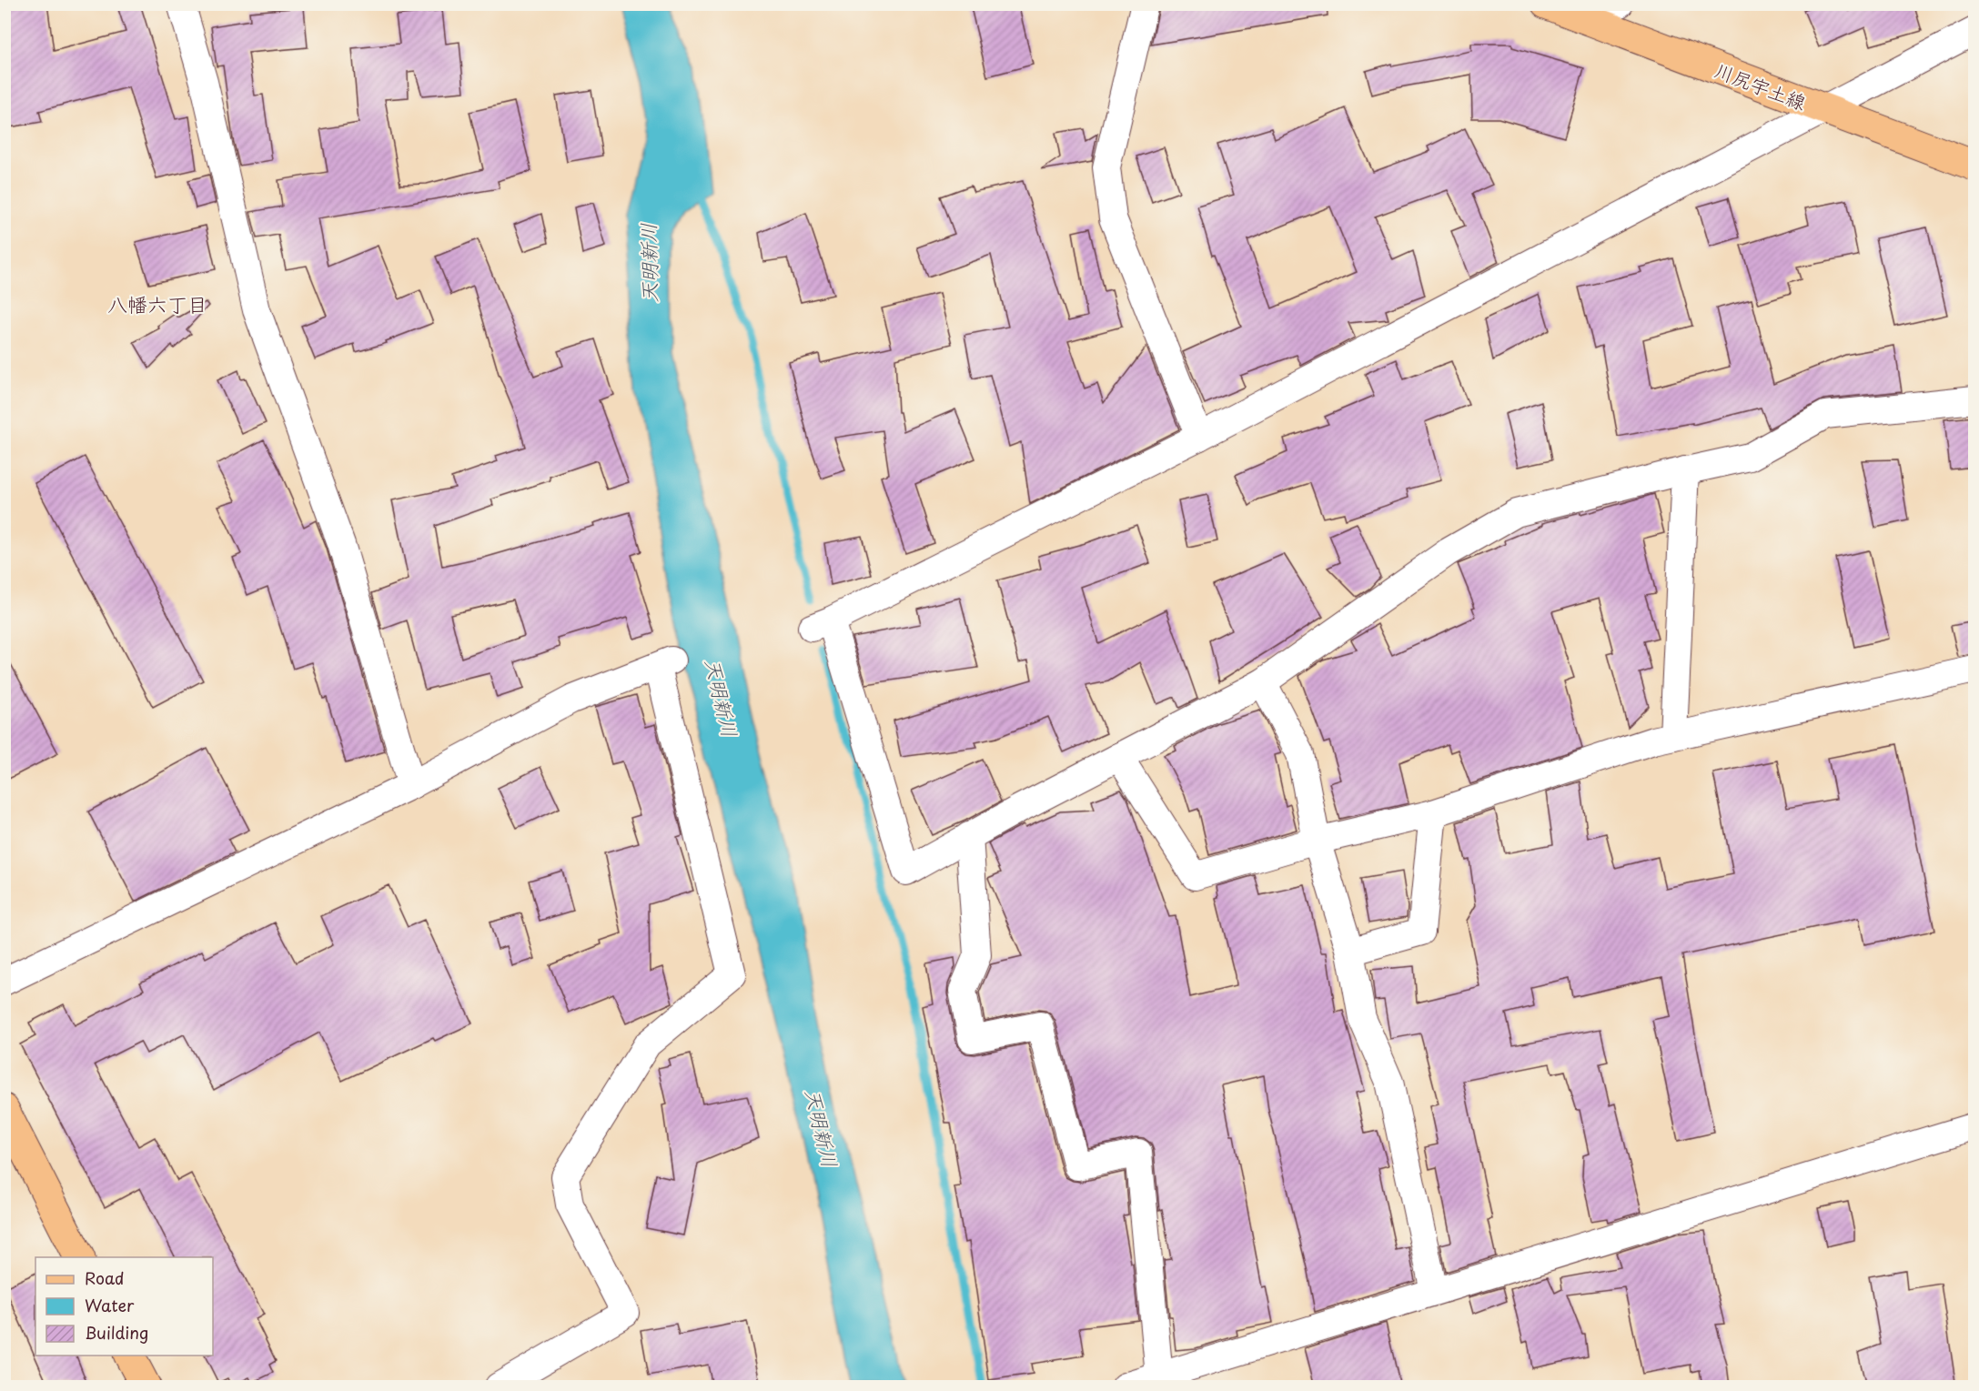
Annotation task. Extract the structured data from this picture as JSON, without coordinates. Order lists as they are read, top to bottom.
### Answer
{
  "streets": {
    "main road": ["川尻宇土線"]
  },
  "districts": ["八幡六丁目"],
  "water": ["天明新川"],
  "legend": ["Road", "Water", "Building"]
}
